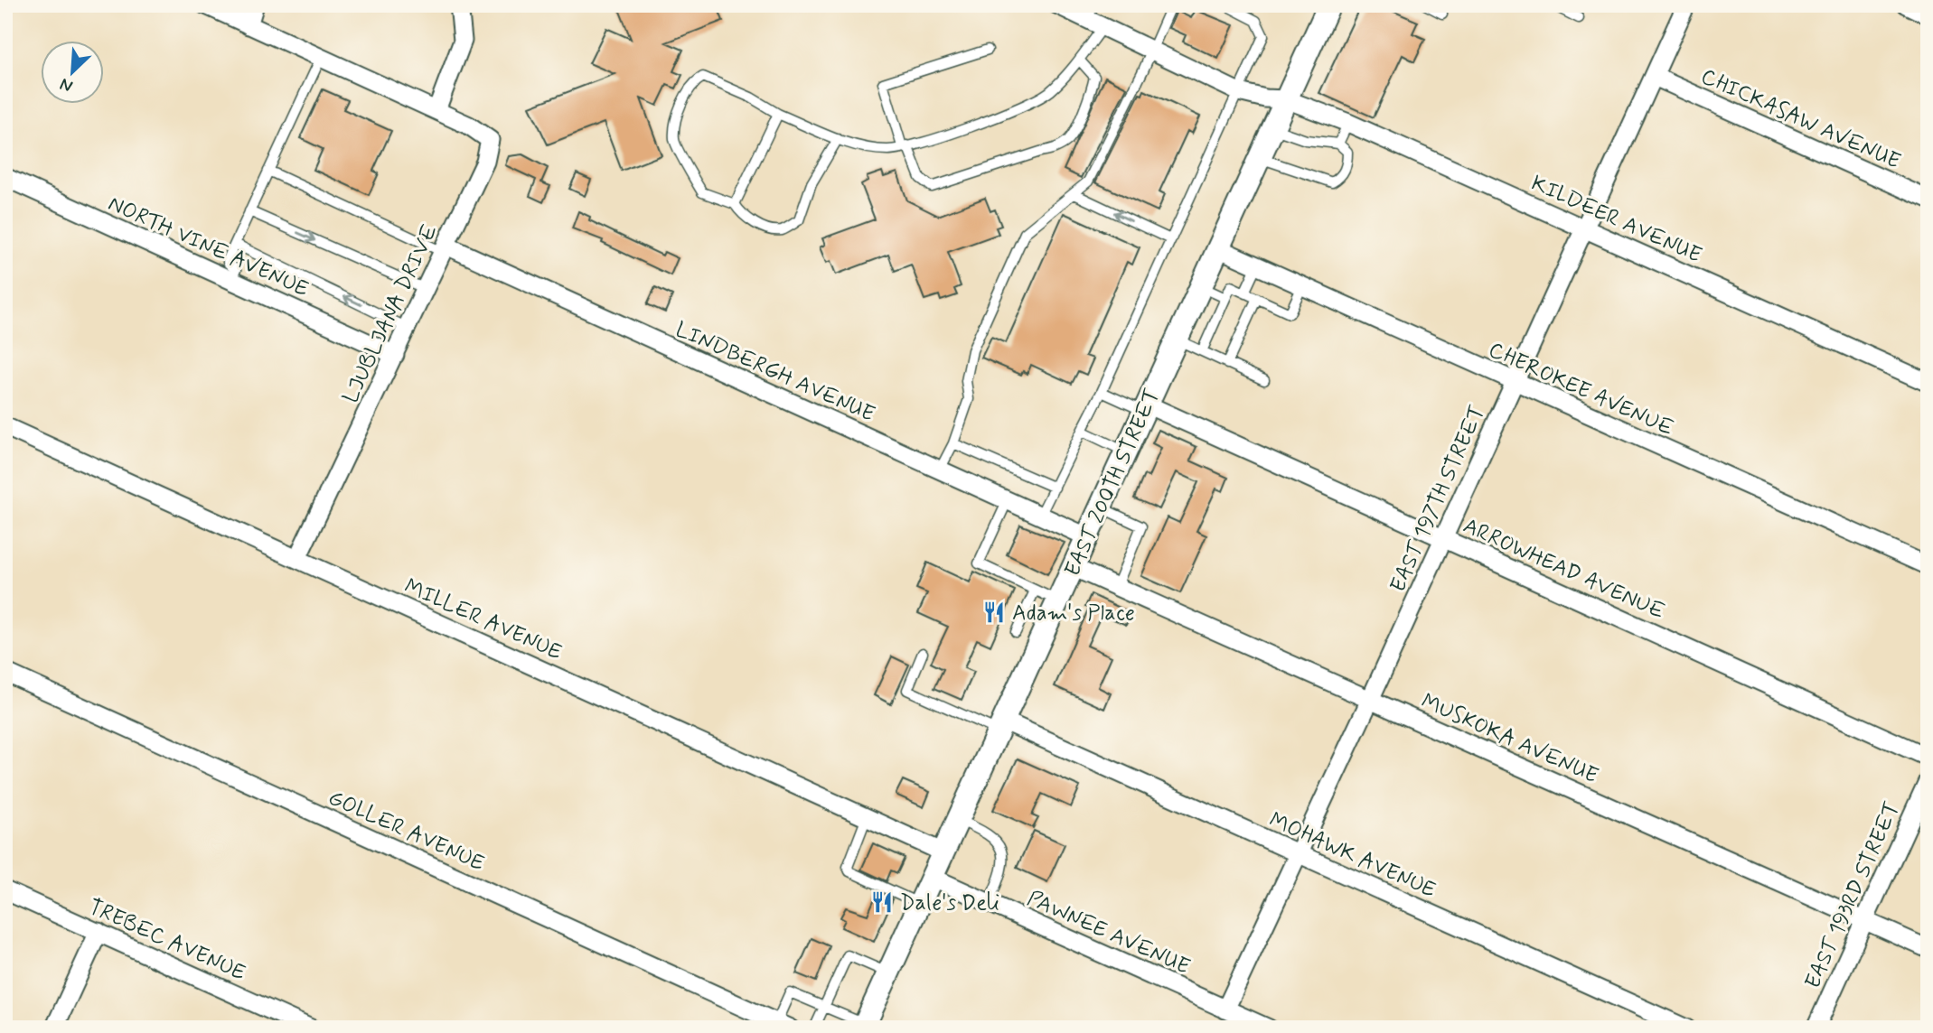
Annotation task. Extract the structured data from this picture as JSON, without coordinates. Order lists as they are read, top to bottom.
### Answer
{
  "streets": {
    "street": [
      "CHICKASAW AVENUE",
      "KILDEER AVENUE",
      "NORTH VINE AVENUE",
      "LJUBLJANA DRIVE",
      "LINDBERGH AVENUE",
      "CHEROKEE AVENUE",
      "EAST 200TH STREET",
      "EAST 197TH STREET",
      "ARROWHEAD AVENUE",
      "MILLER AVENUE",
      "MUSKOKA AVENUE",
      "GOLLER AVENUE",
      "MOHAWK AVENUE",
      "EAST 193RD STREET",
      "PAWNEE AVENUE",
      "TREBEC AVENUE"
    ]
  },
  "crossings": [
    ["CHICKASAW AVENUE", "EAST 197TH STREET"],
    ["KILDEER AVENUE", "EAST 200TH STREET"],
    ["KILDEER AVENUE", "EAST 197TH STREET"],
    ["NORTH VINE AVENUE", "LJUBLJANA DRIVE"],
    ["LJUBLJANA DRIVE", "LINDBERGH AVENUE"],
    ["LJUBLJANA DRIVE", "MILLER AVENUE"],
    ["LINDBERGH AVENUE", "EAST 200TH STREET"],
    ["CHEROKEE AVENUE", "EAST 200TH STREET"],
    ["CHEROKEE AVENUE", "EAST 197TH STREET"],
    ["EAST 200TH STREET", "ARROWHEAD AVENUE"],
    ["EAST 200TH STREET", "MILLER AVENUE"],
    ["EAST 200TH STREET", "MUSKOKA AVENUE"],
    ["EAST 200TH STREET", "MOHAWK AVENUE"],
    ["EAST 200TH STREET", "PAWNEE AVENUE"],
    ["EAST 197TH STREET", "ARROWHEAD AVENUE"],
    ["EAST 197TH STREET", "MUSKOKA AVENUE"],
    ["EAST 197TH STREET", "MOHAWK AVENUE"],
    ["EAST 197TH STREET", "PAWNEE AVENUE"],
    ["MUSKOKA AVENUE", "EAST 193RD STREET"]
  ],
  "places": {
    "restaurant": ["Adam's Place", "Dale's Deli"]
  },
  "north": "bottom left"
}
